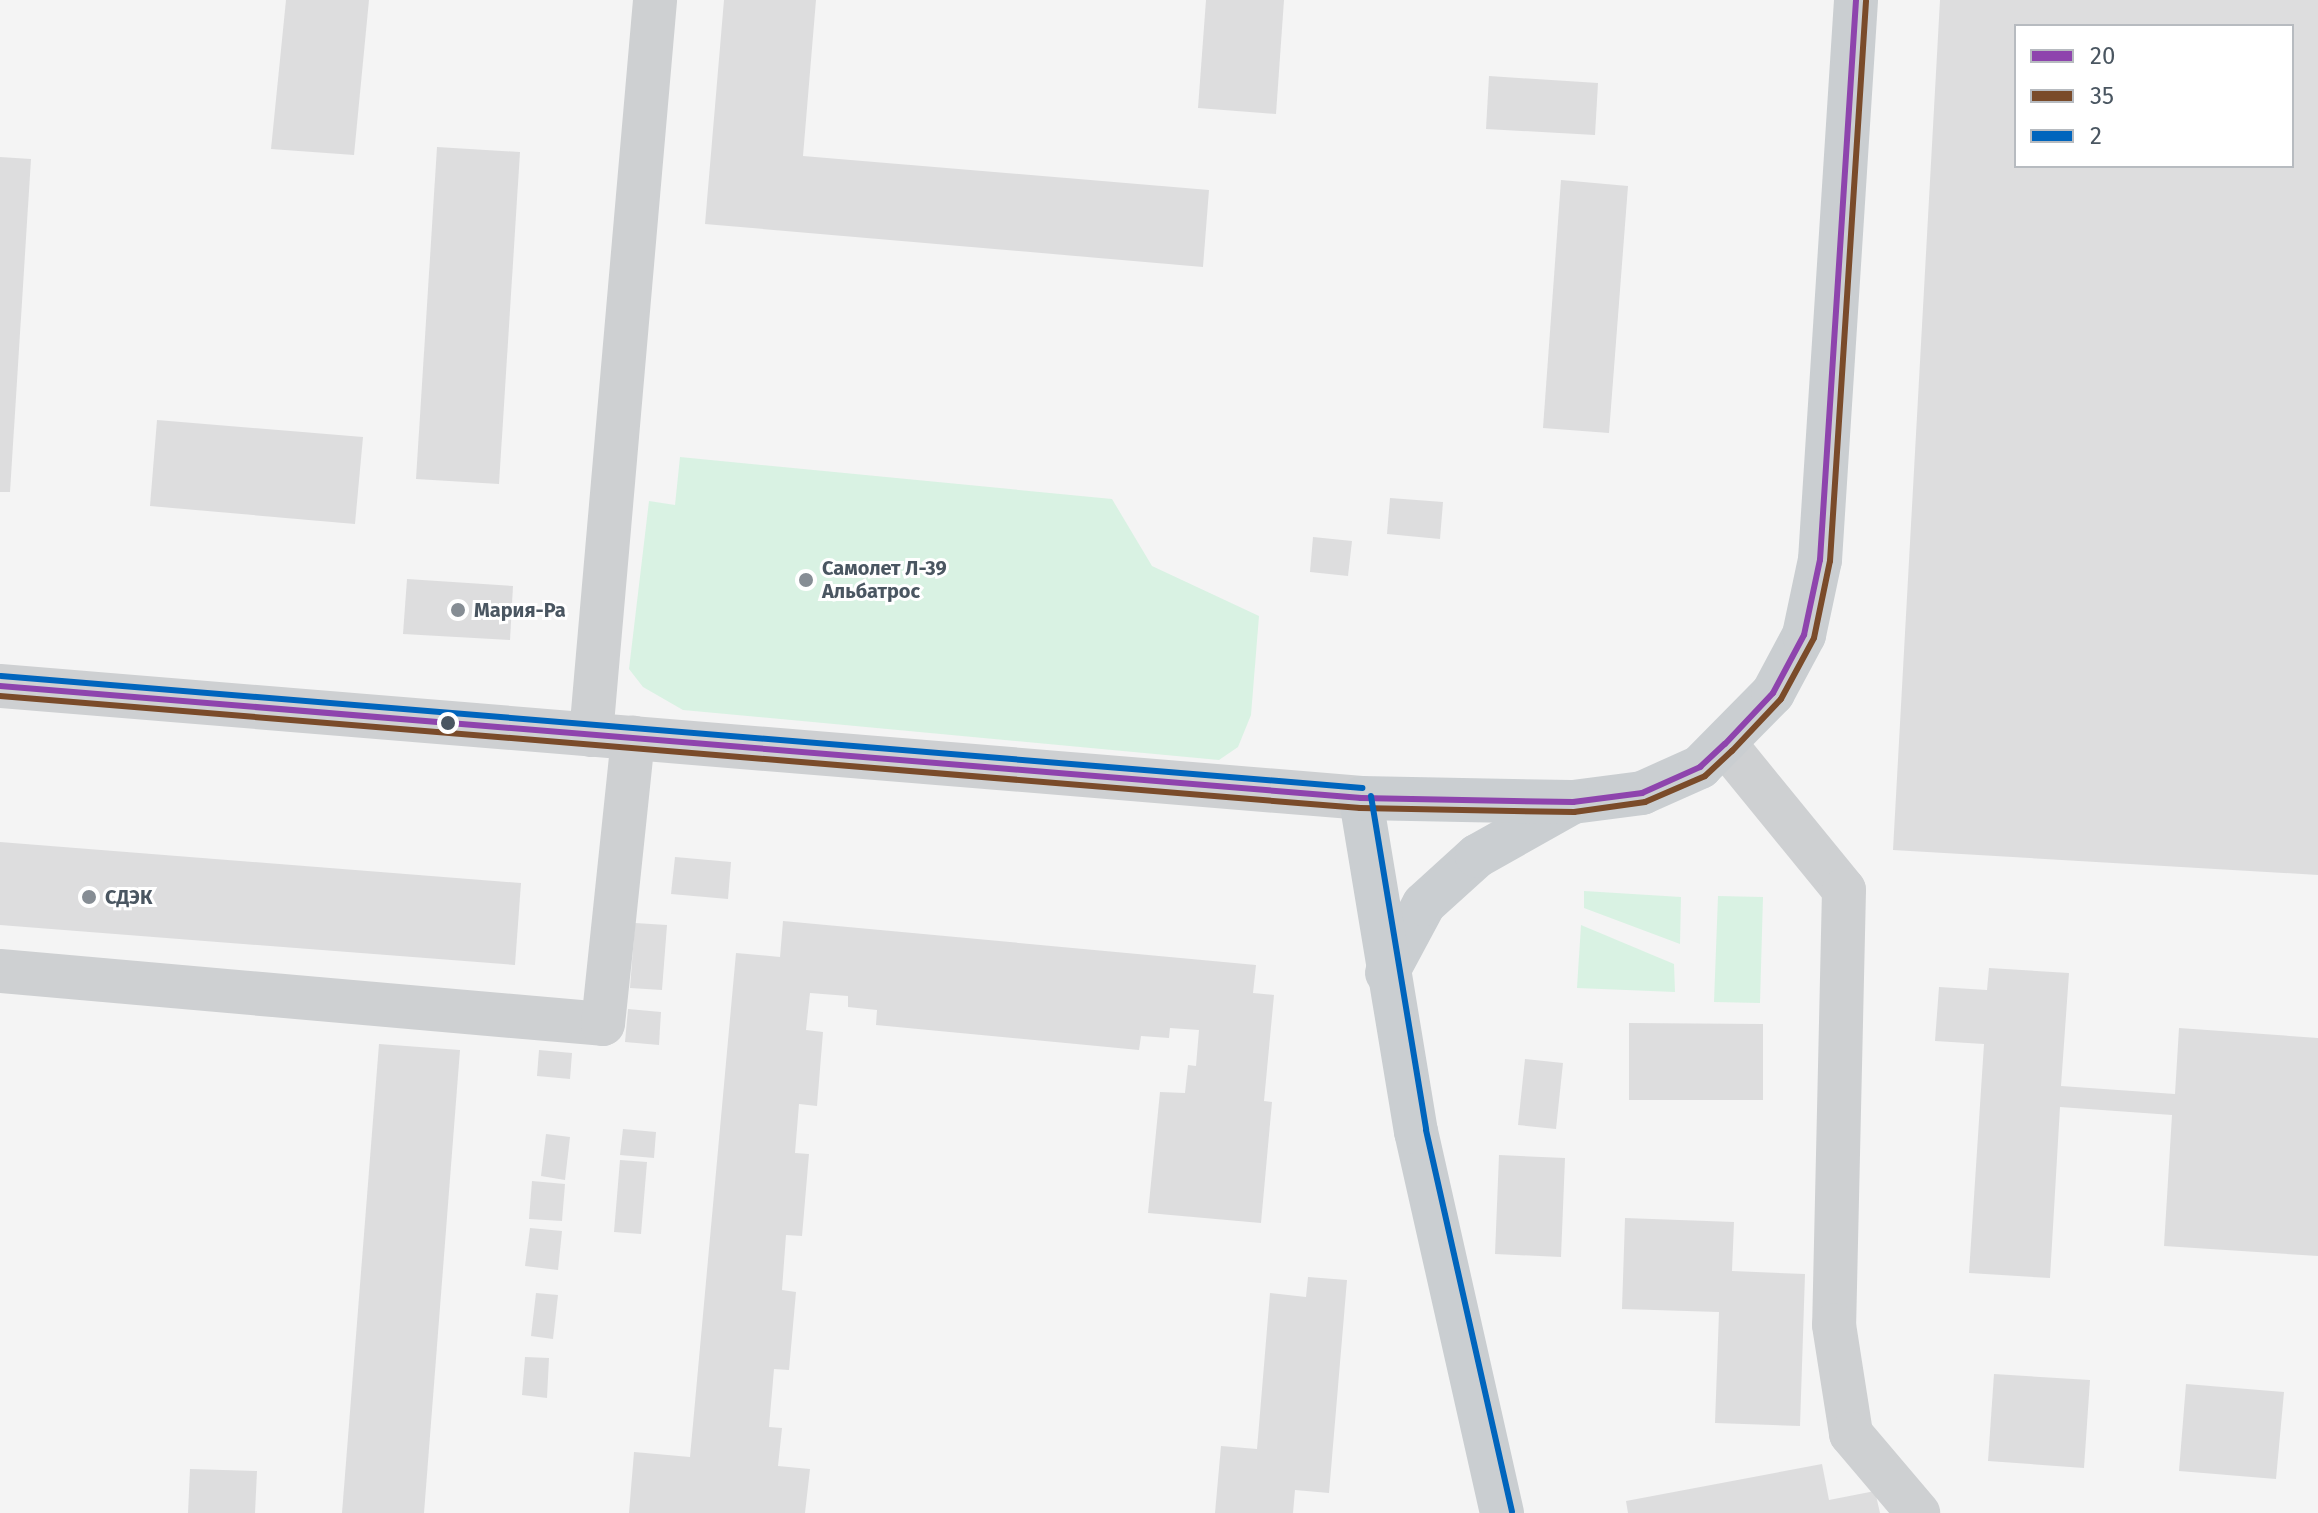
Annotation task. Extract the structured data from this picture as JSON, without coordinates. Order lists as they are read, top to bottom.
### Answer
{
  "places": ["Самолет Л-39 Альбатрос", "Мария-Ра", "СДЭК"],
  "lines": ["transit line 20", "transit line 35", "transit line 2"],
  "legend": ["20", "35", "2"]
}
